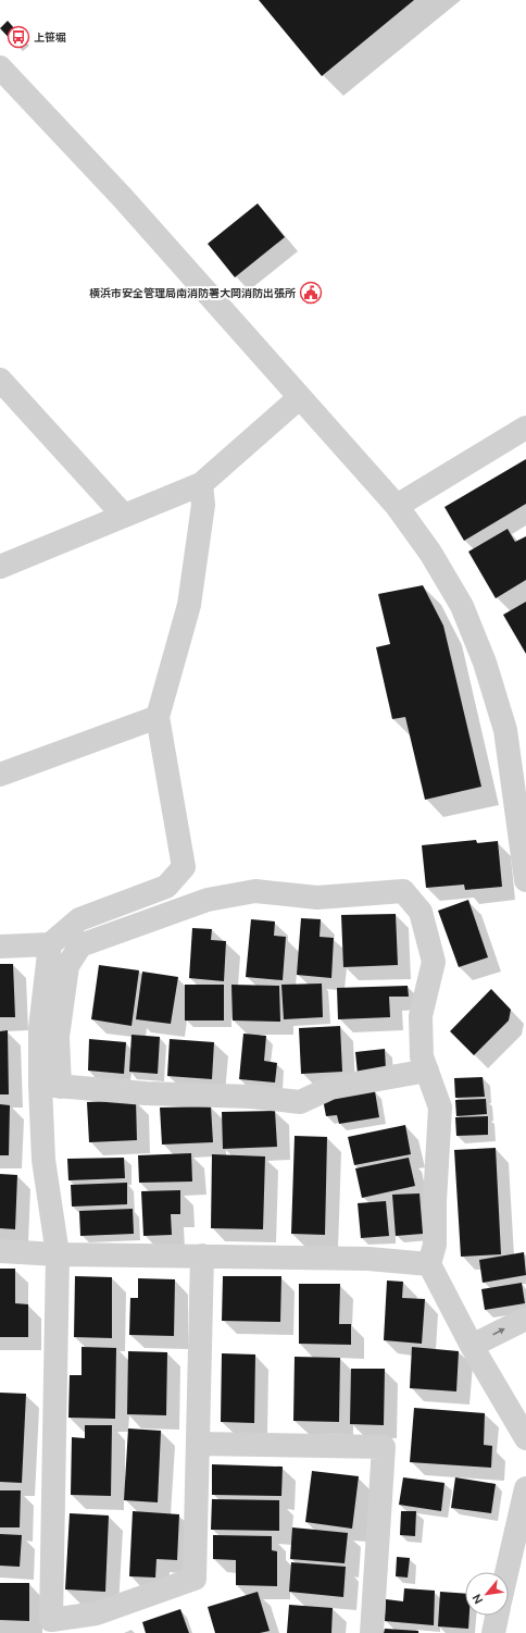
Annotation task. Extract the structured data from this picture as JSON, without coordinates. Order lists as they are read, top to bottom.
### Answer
{
  "places": {
    "bus stop": ["上笹堀"],
    "public building": ["横浜市安全管理局南消防署大岡消防出張所"]
  },
  "north": "bottom left"
}
